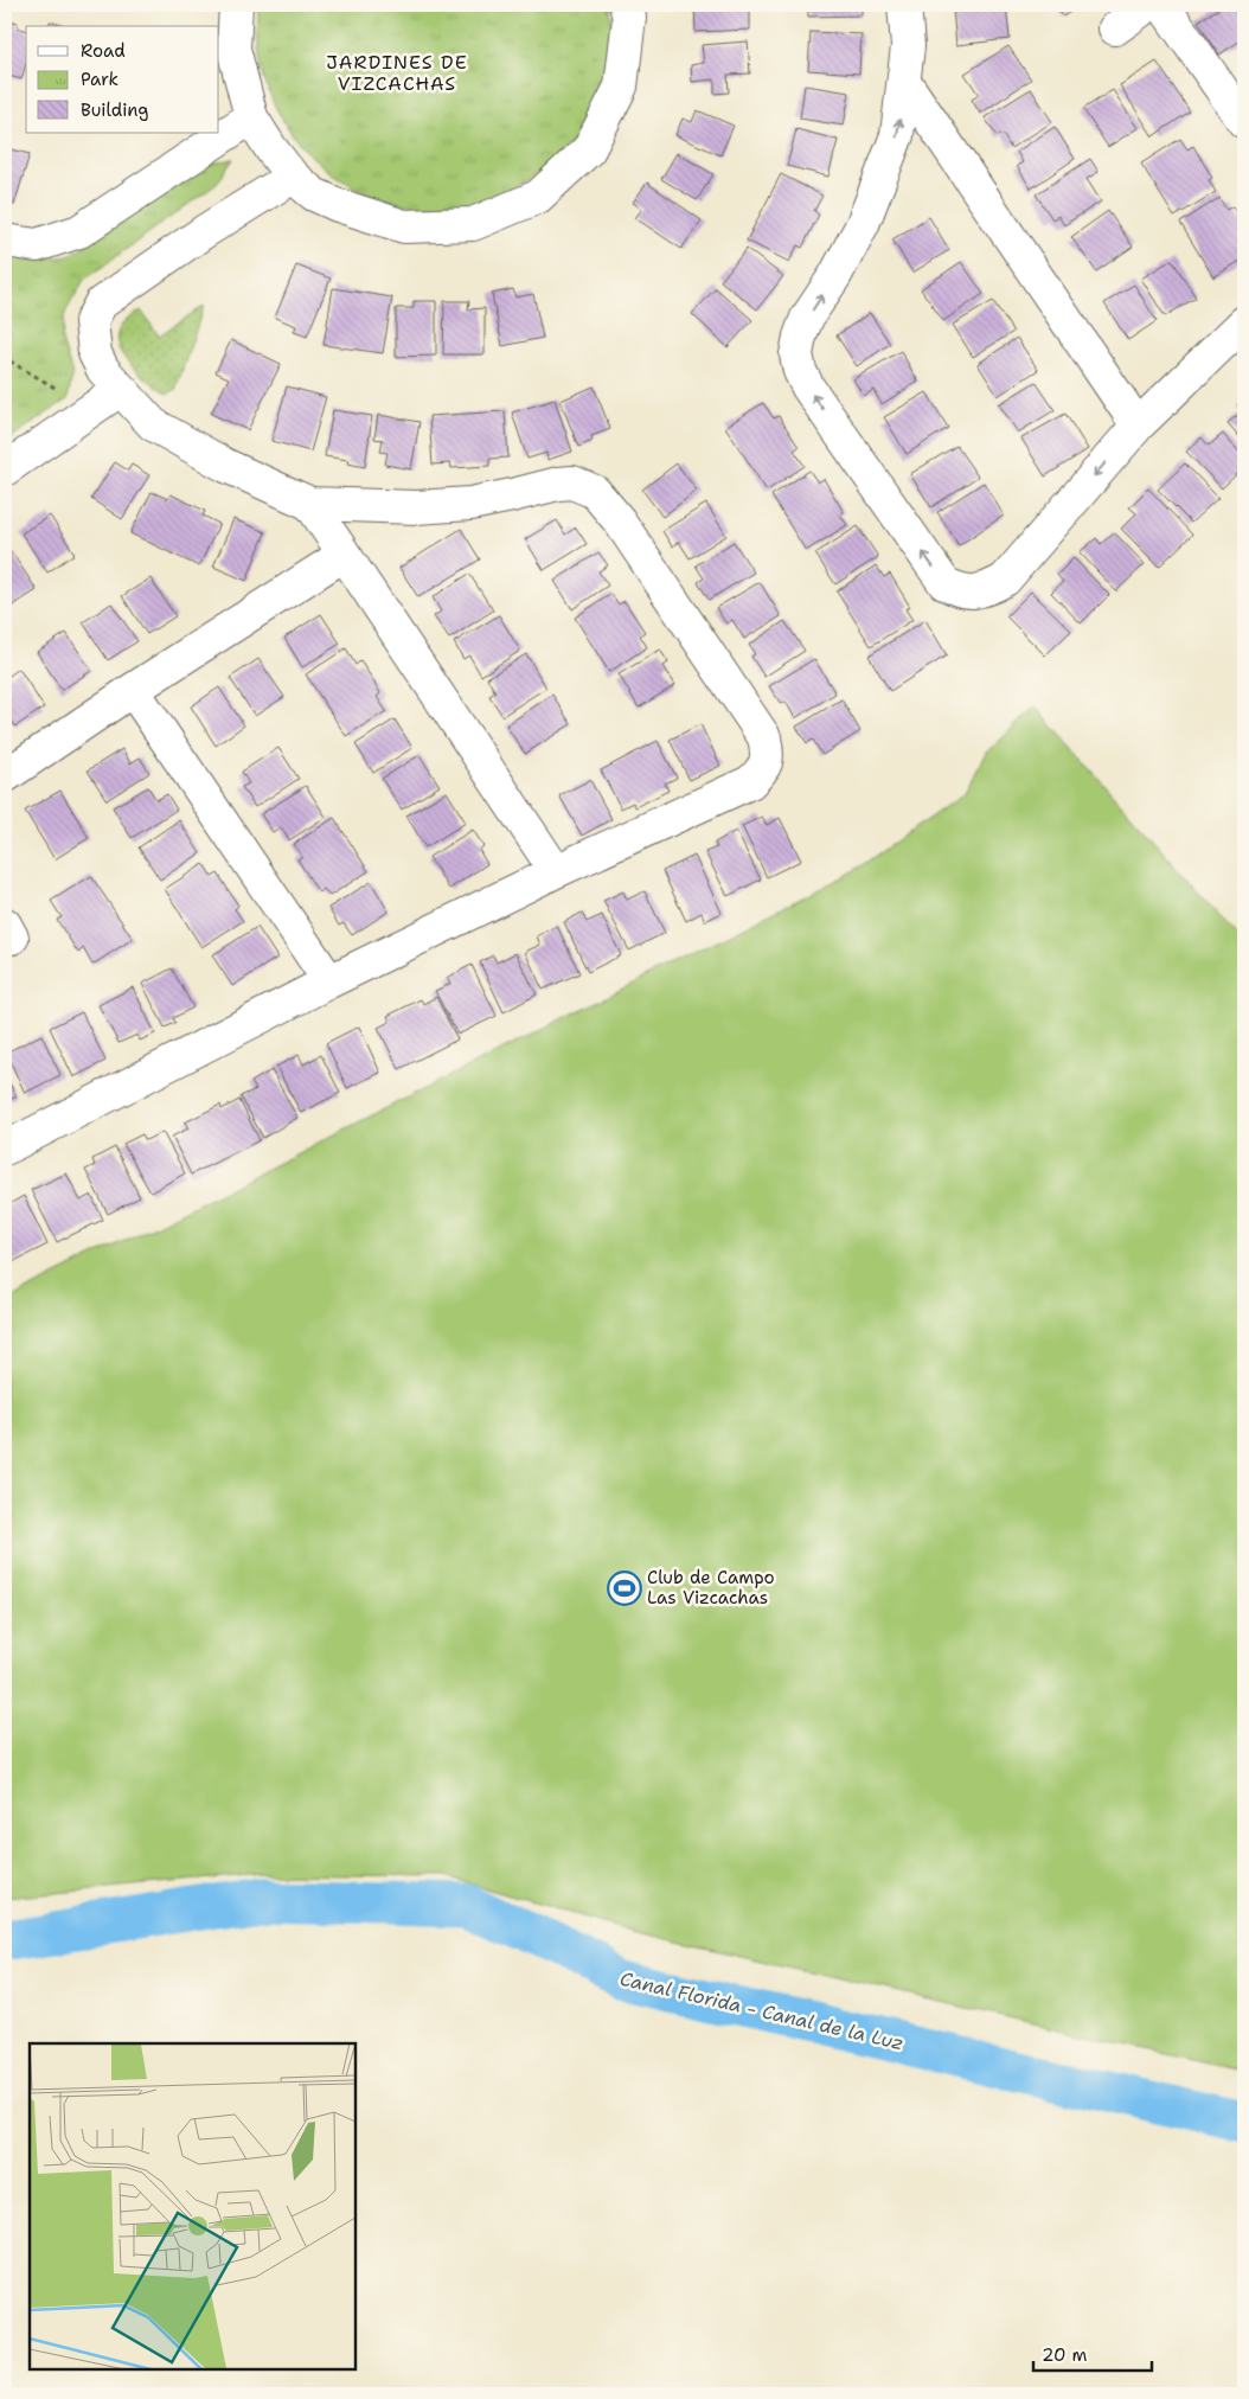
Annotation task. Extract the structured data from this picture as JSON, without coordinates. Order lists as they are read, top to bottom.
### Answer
{
  "districts": ["JARDINES DE VIZCACHAS"],
  "water": ["Canal Florida - Canal de la Luz"],
  "places": {
    "sports": ["Club de Campo Las Vizcachas"]
  },
  "legend": ["Road", "Park", "Building"],
  "scale_bar": "20 m"
}
